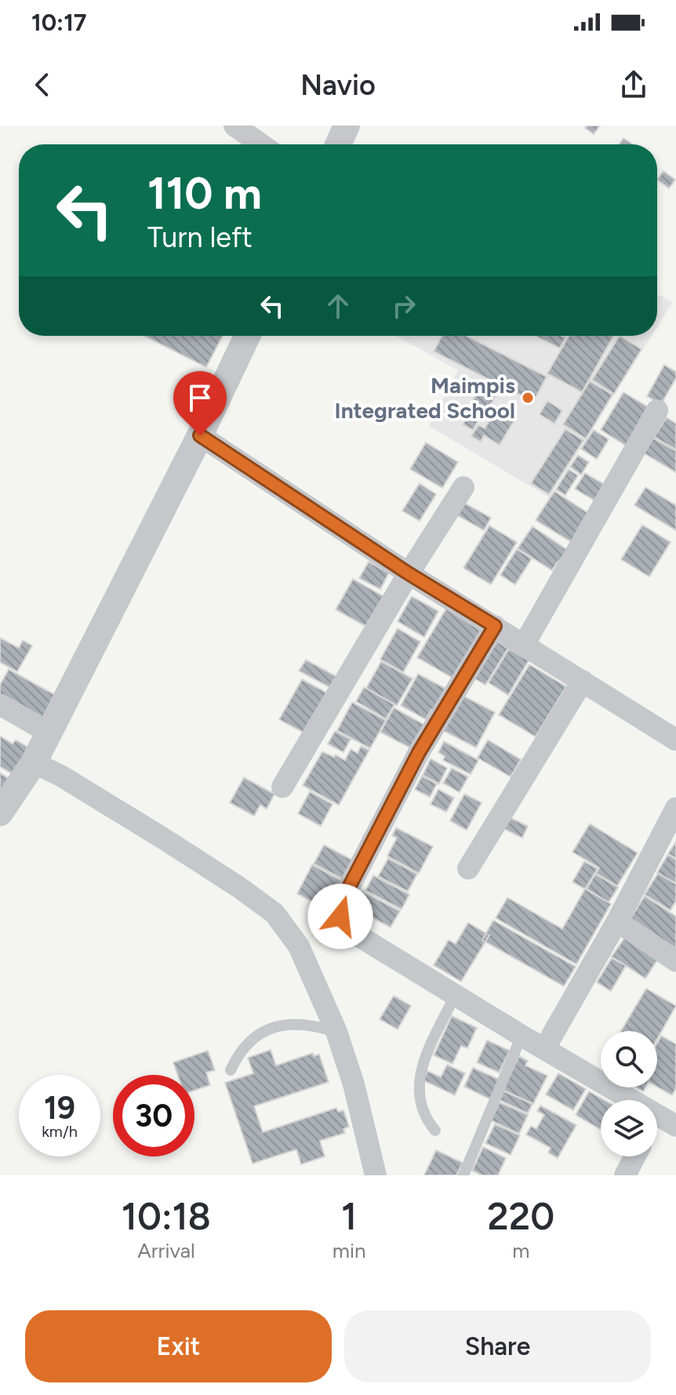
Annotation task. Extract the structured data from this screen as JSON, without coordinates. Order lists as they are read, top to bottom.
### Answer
{
  "places": ["Maimpis Integrated School"],
  "page": {
    "status": "10:17",
    "header": "Navio",
    "turn": ["110 m", "Turn left"],
    "speed": "19 km/h",
    "limit": "30",
    "eta": [
      "10:18",
      "Arrival",
      "1",
      "min",
      "220",
      "m"
    ],
    "buttons": ["Exit", "Share"]
  }
}
